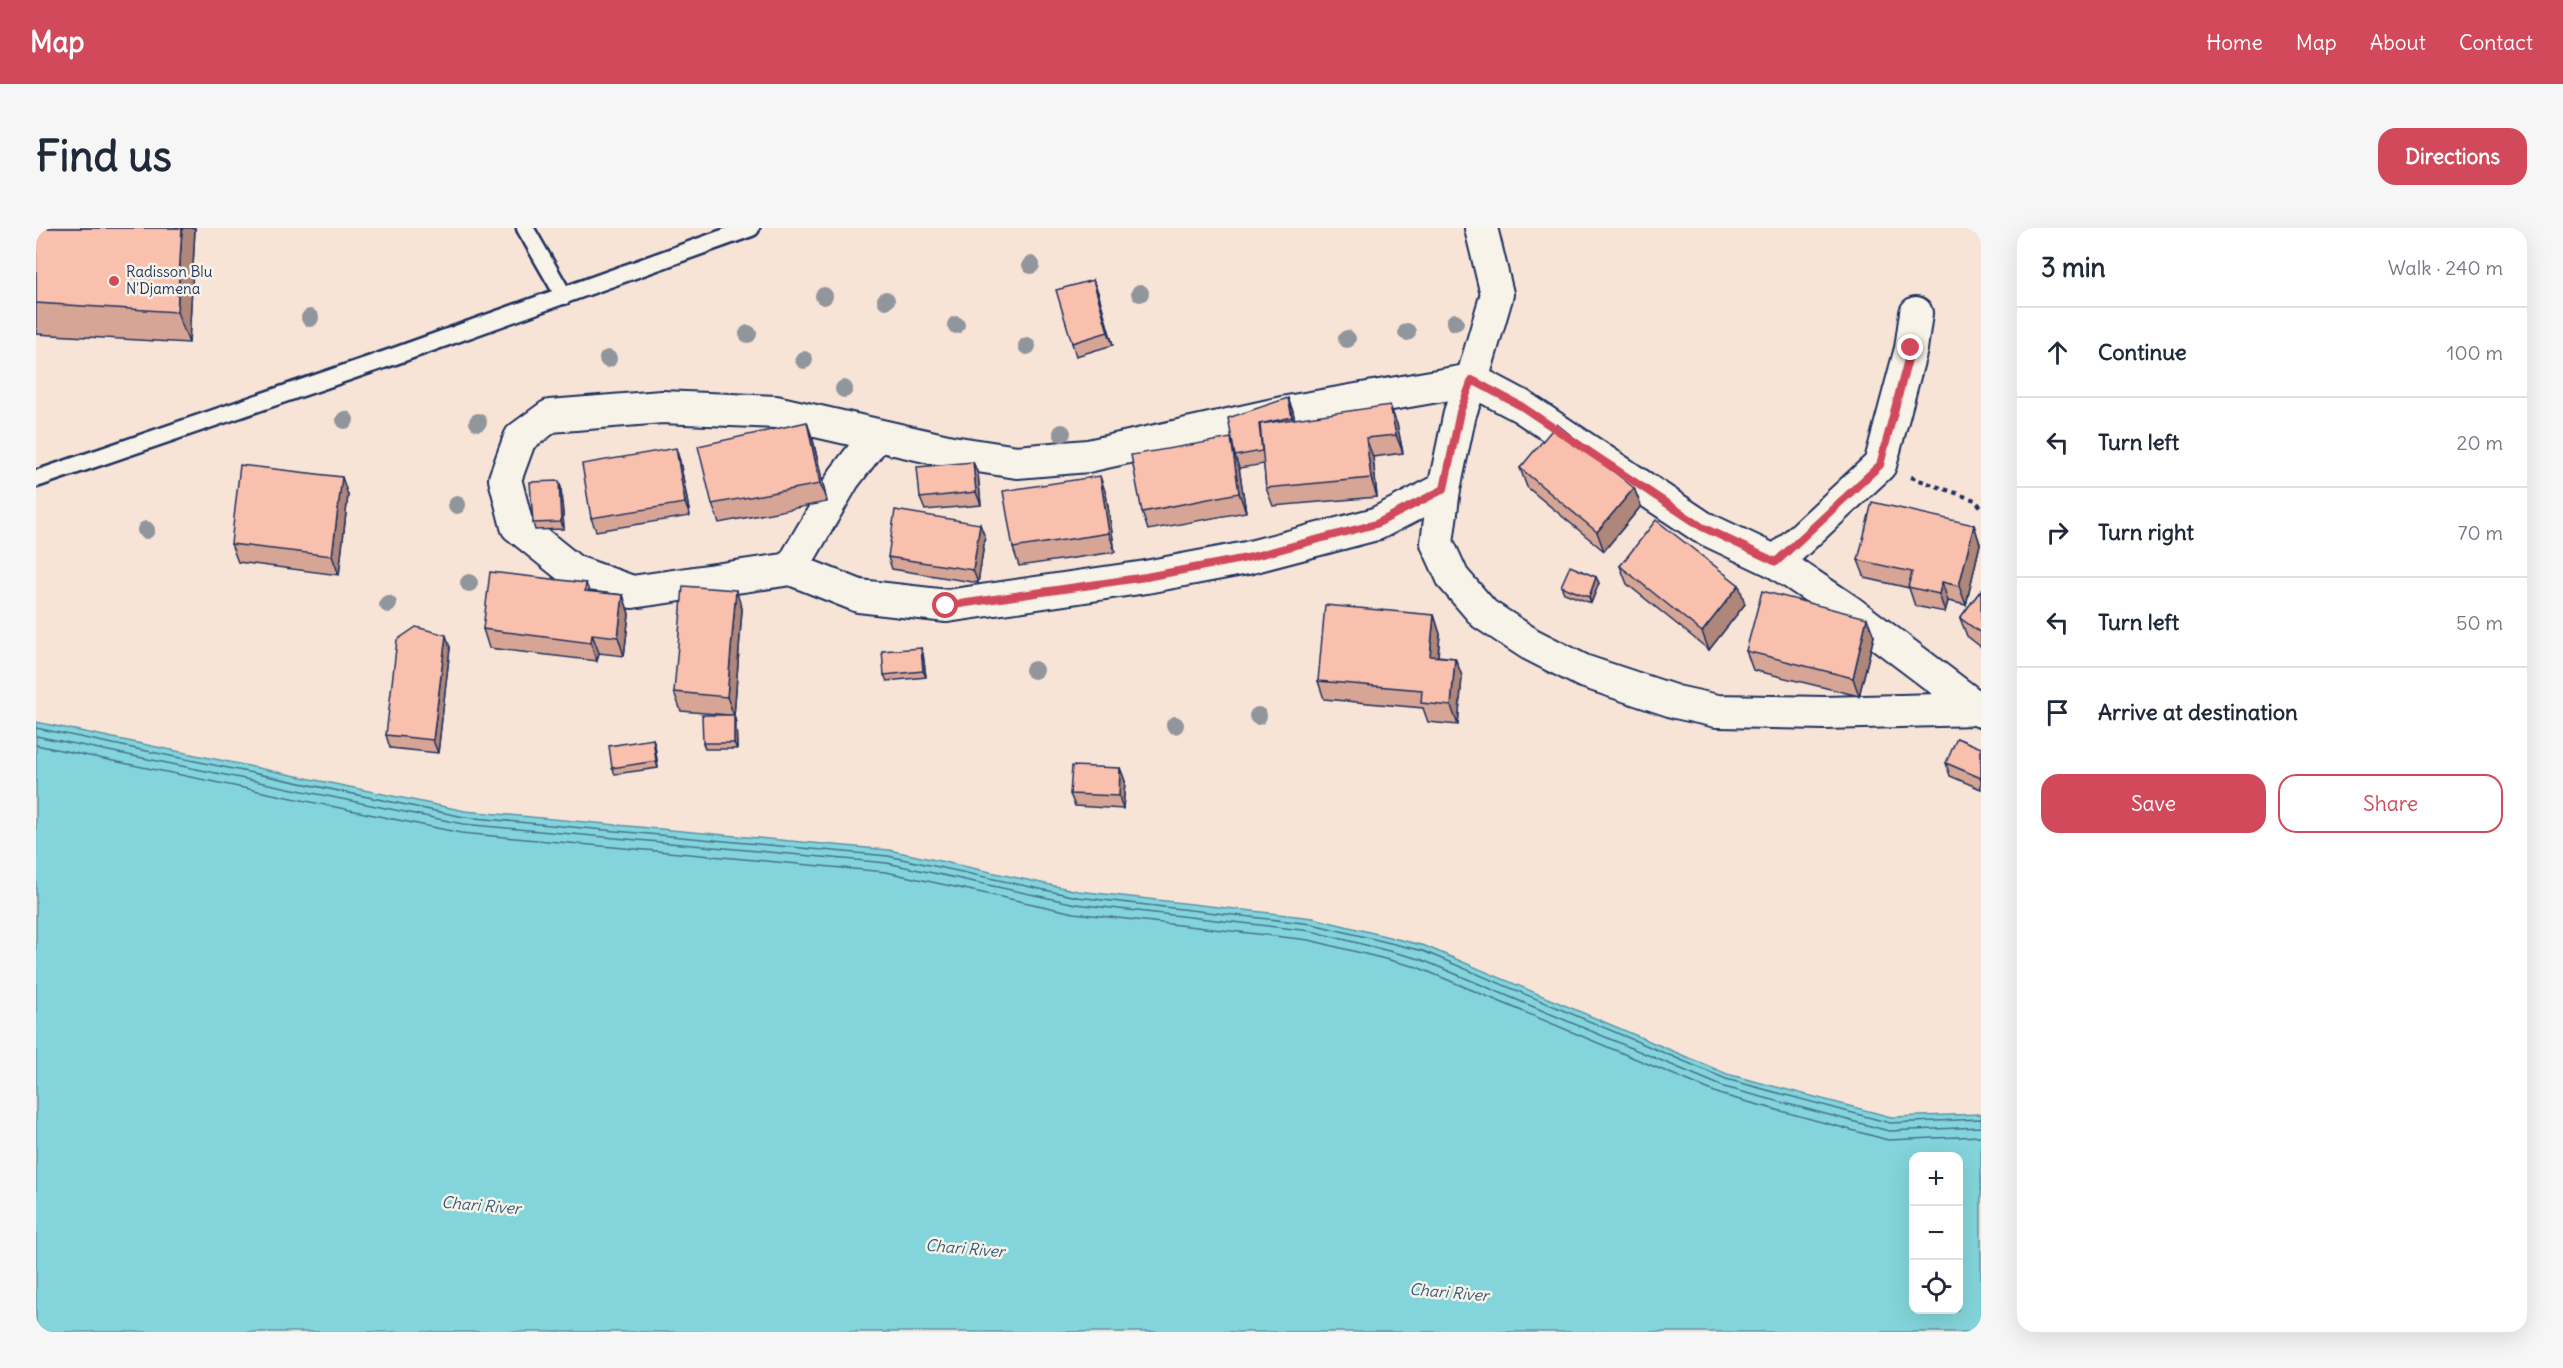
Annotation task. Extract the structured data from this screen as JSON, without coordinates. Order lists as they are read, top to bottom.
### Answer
{
  "water": ["Chari River"],
  "places": ["Radisson Blu N'Djamena"],
  "page": {
    "header": "Map",
    "nav": [
      "Home",
      "Map",
      "About",
      "Contact"
    ],
    "buttons": [
      "Directions",
      ["Save", "Share"]
    ],
    "title": "Find us",
    "heading": ["3 min", "Walk · 240 m"],
    "list": [
      ["Continue", "100 m"],
      ["Turn left", "20 m"],
      ["Turn right", "70 m"],
      ["Turn left", "50 m"],
      "Arrive at destination"
    ],
    "map_buttons": ["+", "−"]
  }
}
